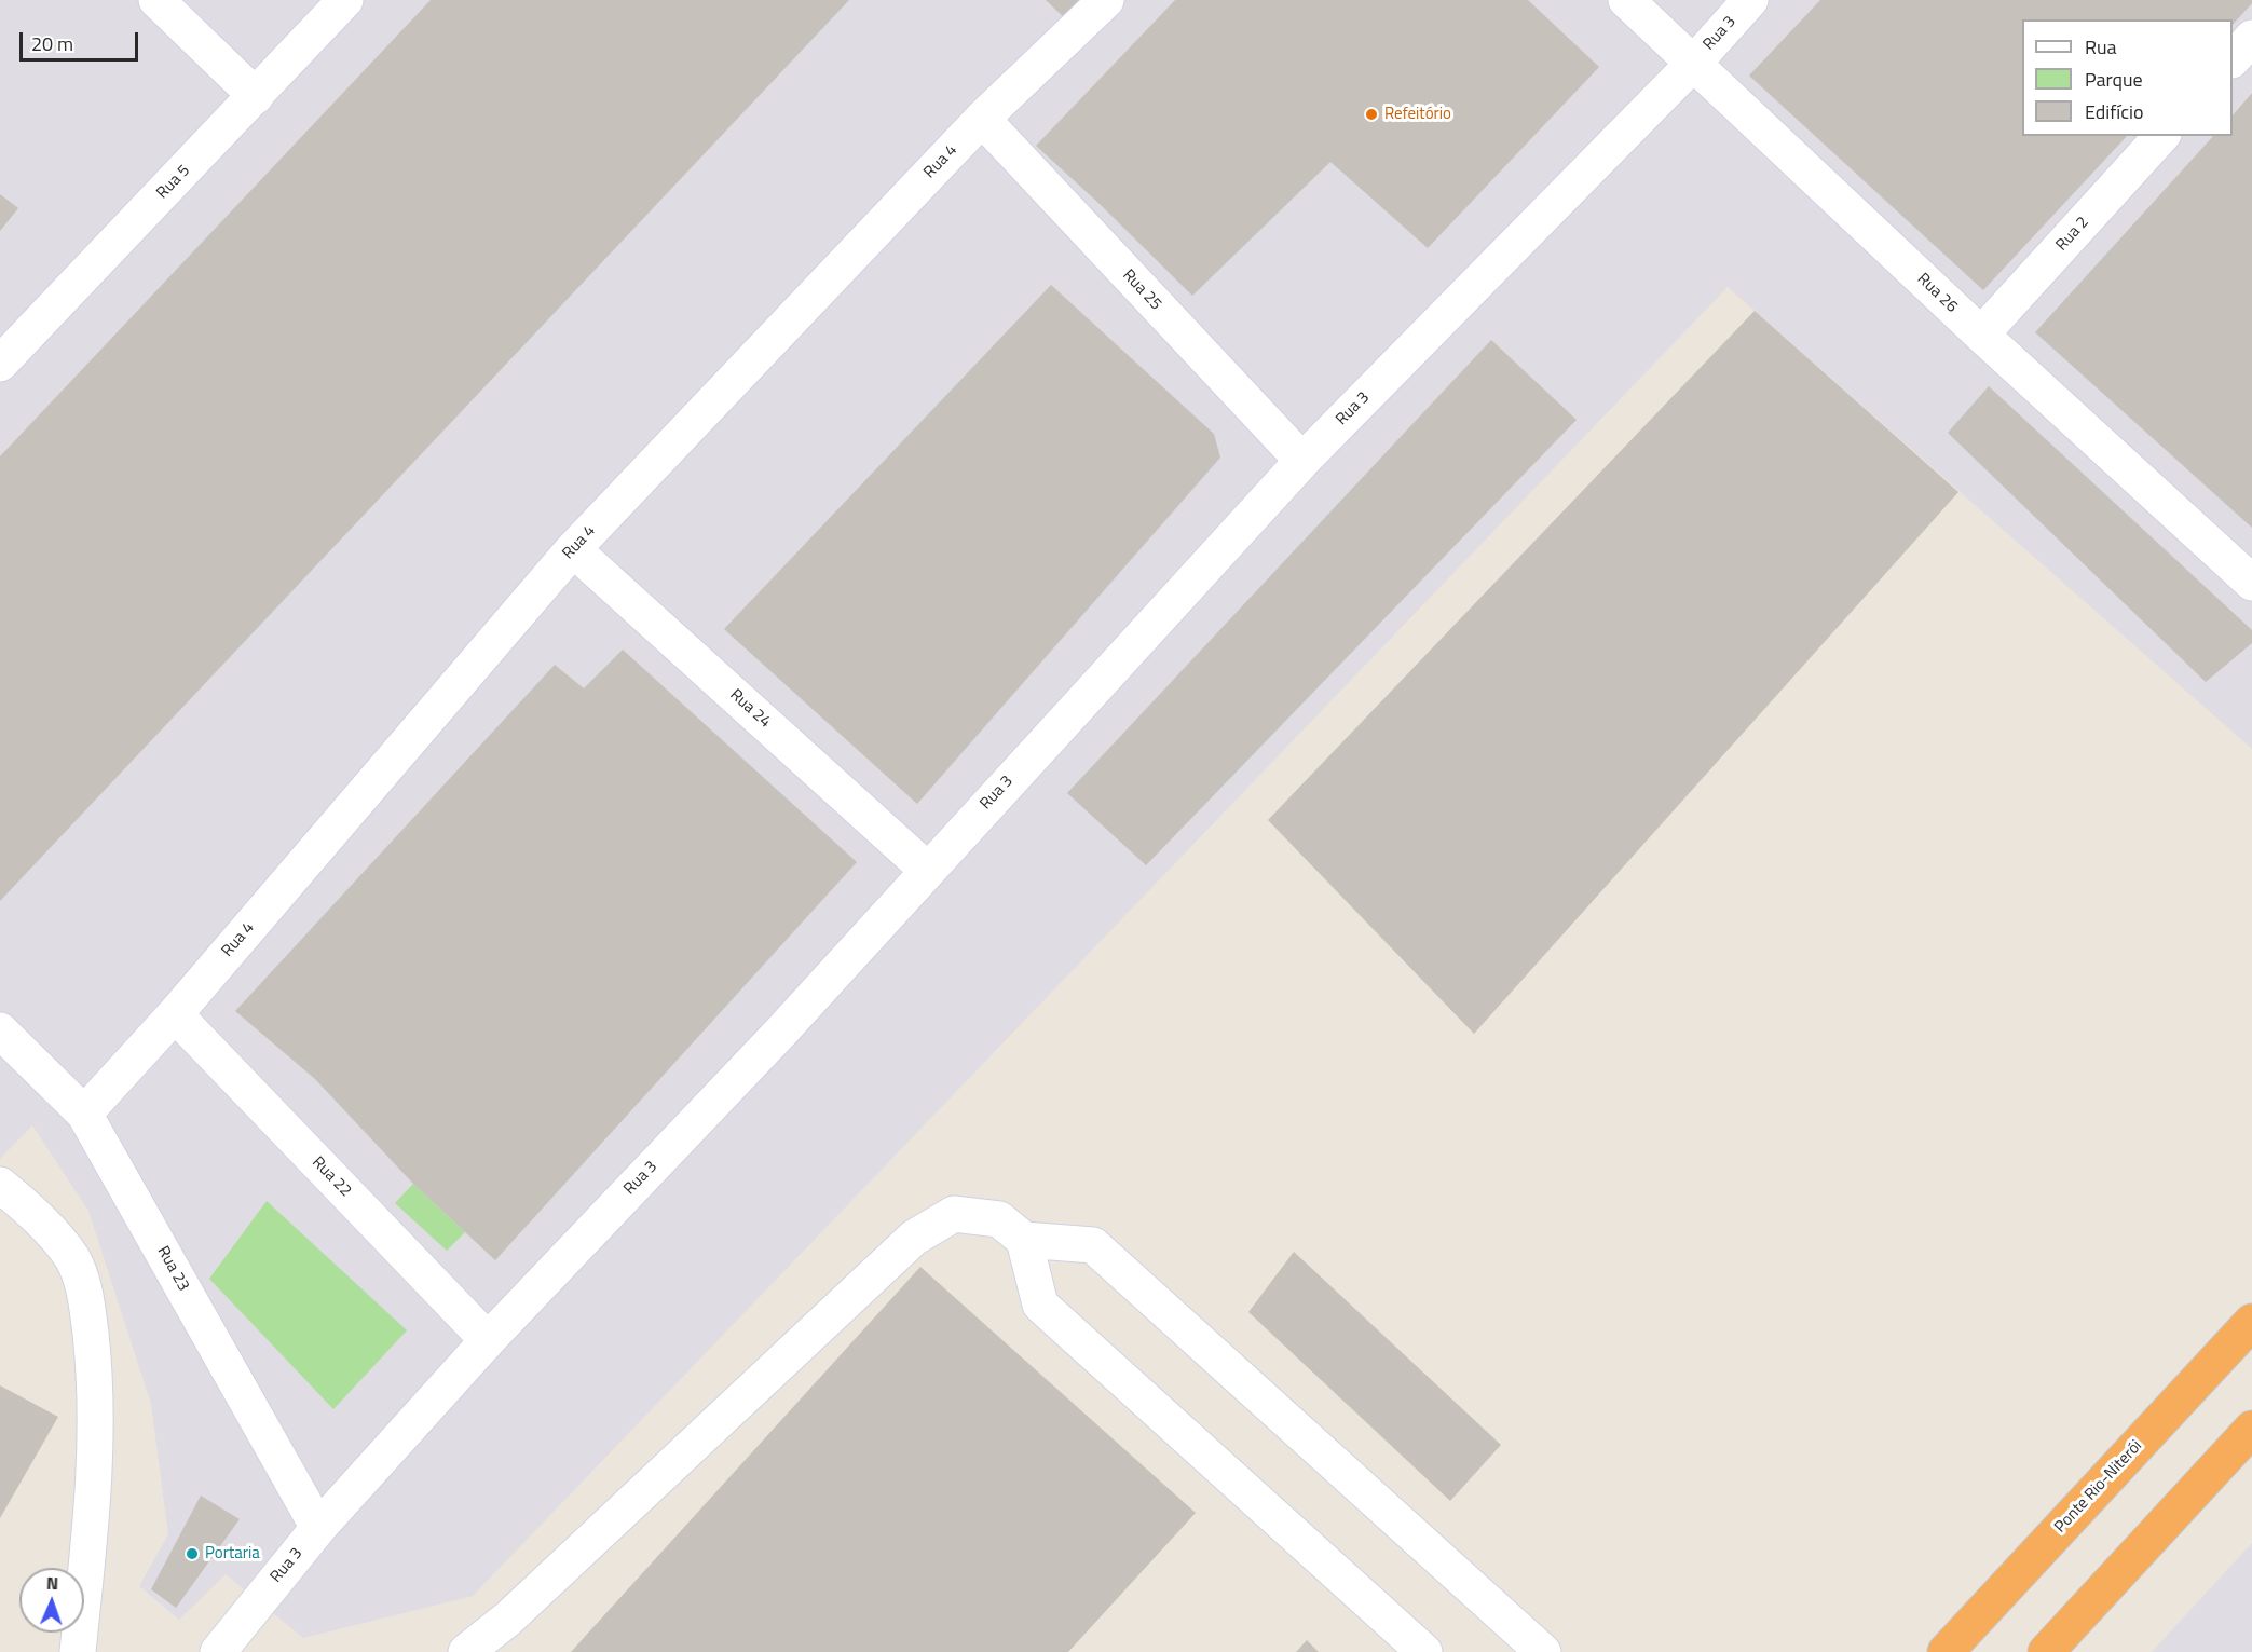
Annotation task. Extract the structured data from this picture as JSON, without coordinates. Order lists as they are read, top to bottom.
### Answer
{
  "streets": {
    "highway": ["Ponte Rio-Niterói"],
    "street": [
      "Rua 3",
      "Rua 4",
      "Rua 5",
      "Rua 2",
      "Rua 25",
      "Rua 26",
      "Rua 24",
      "Rua 22",
      "Rua 23"
    ]
  },
  "crossings": [
    ["Rua 3", "Rua 25"],
    ["Rua 3", "Rua 26"],
    ["Rua 3", "Rua 24"],
    ["Rua 3", "Rua 22"],
    ["Rua 3", "Rua 23"],
    ["Rua 4", "Rua 25"],
    ["Rua 4", "Rua 24"],
    ["Rua 4", "Rua 22"],
    ["Rua 4", "Rua 23"],
    ["Rua 2", "Rua 26"]
  ],
  "places": ["Refeitório", "Portaria"],
  "legend": ["Rua", "Parque", "Edifício"],
  "scale_bar": "20 m",
  "north": "top"
}
